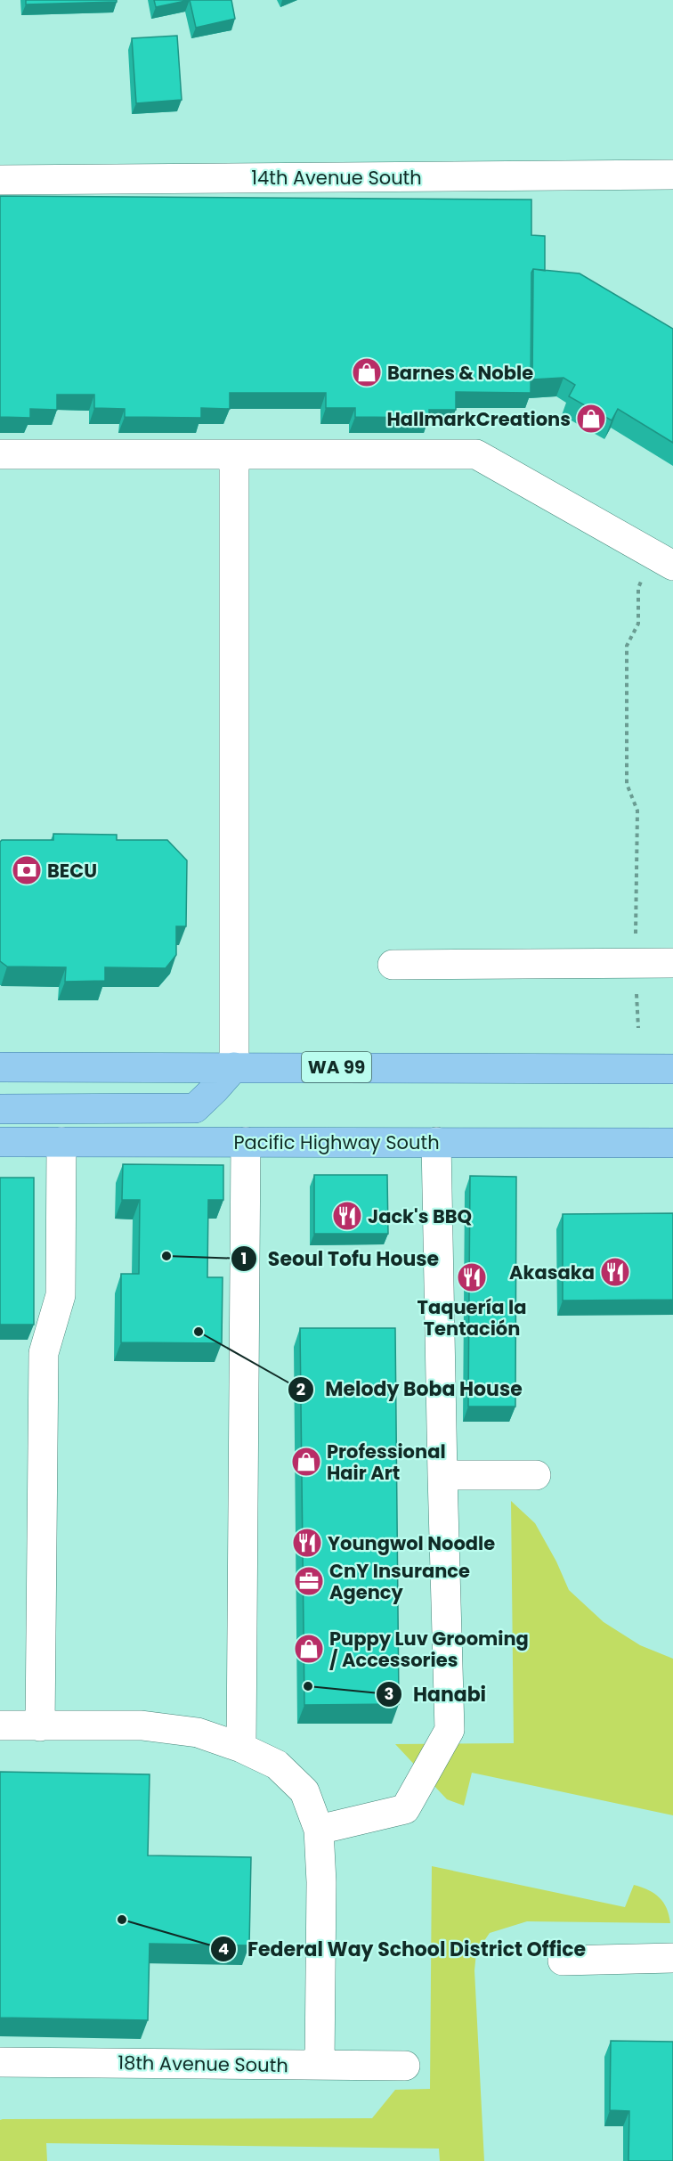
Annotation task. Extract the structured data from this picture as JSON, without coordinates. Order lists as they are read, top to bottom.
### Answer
{
  "streets": {
    "main road": ["WA 99", "Pacific Highway South"],
    "street": ["14th Avenue South", "18th Avenue South"]
  },
  "places": {
    "shop": [
      "Barnes & Noble",
      "HallmarkCreations",
      "Professional Hair Art",
      "Puppy Luv Grooming / Accessories"
    ],
    "bank": ["BECU"],
    "restaurant": [
      "Jack's BBQ",
      "Akasaka",
      "Taquería la Tentación",
      "Youngwol Noodle"
    ],
    "other": [
      "Seoul Tofu House",
      "Melody Boba House",
      "Hanabi",
      "Federal Way School District Office"
    ],
    "office": ["CnY Insurance Agency"]
  }
}
